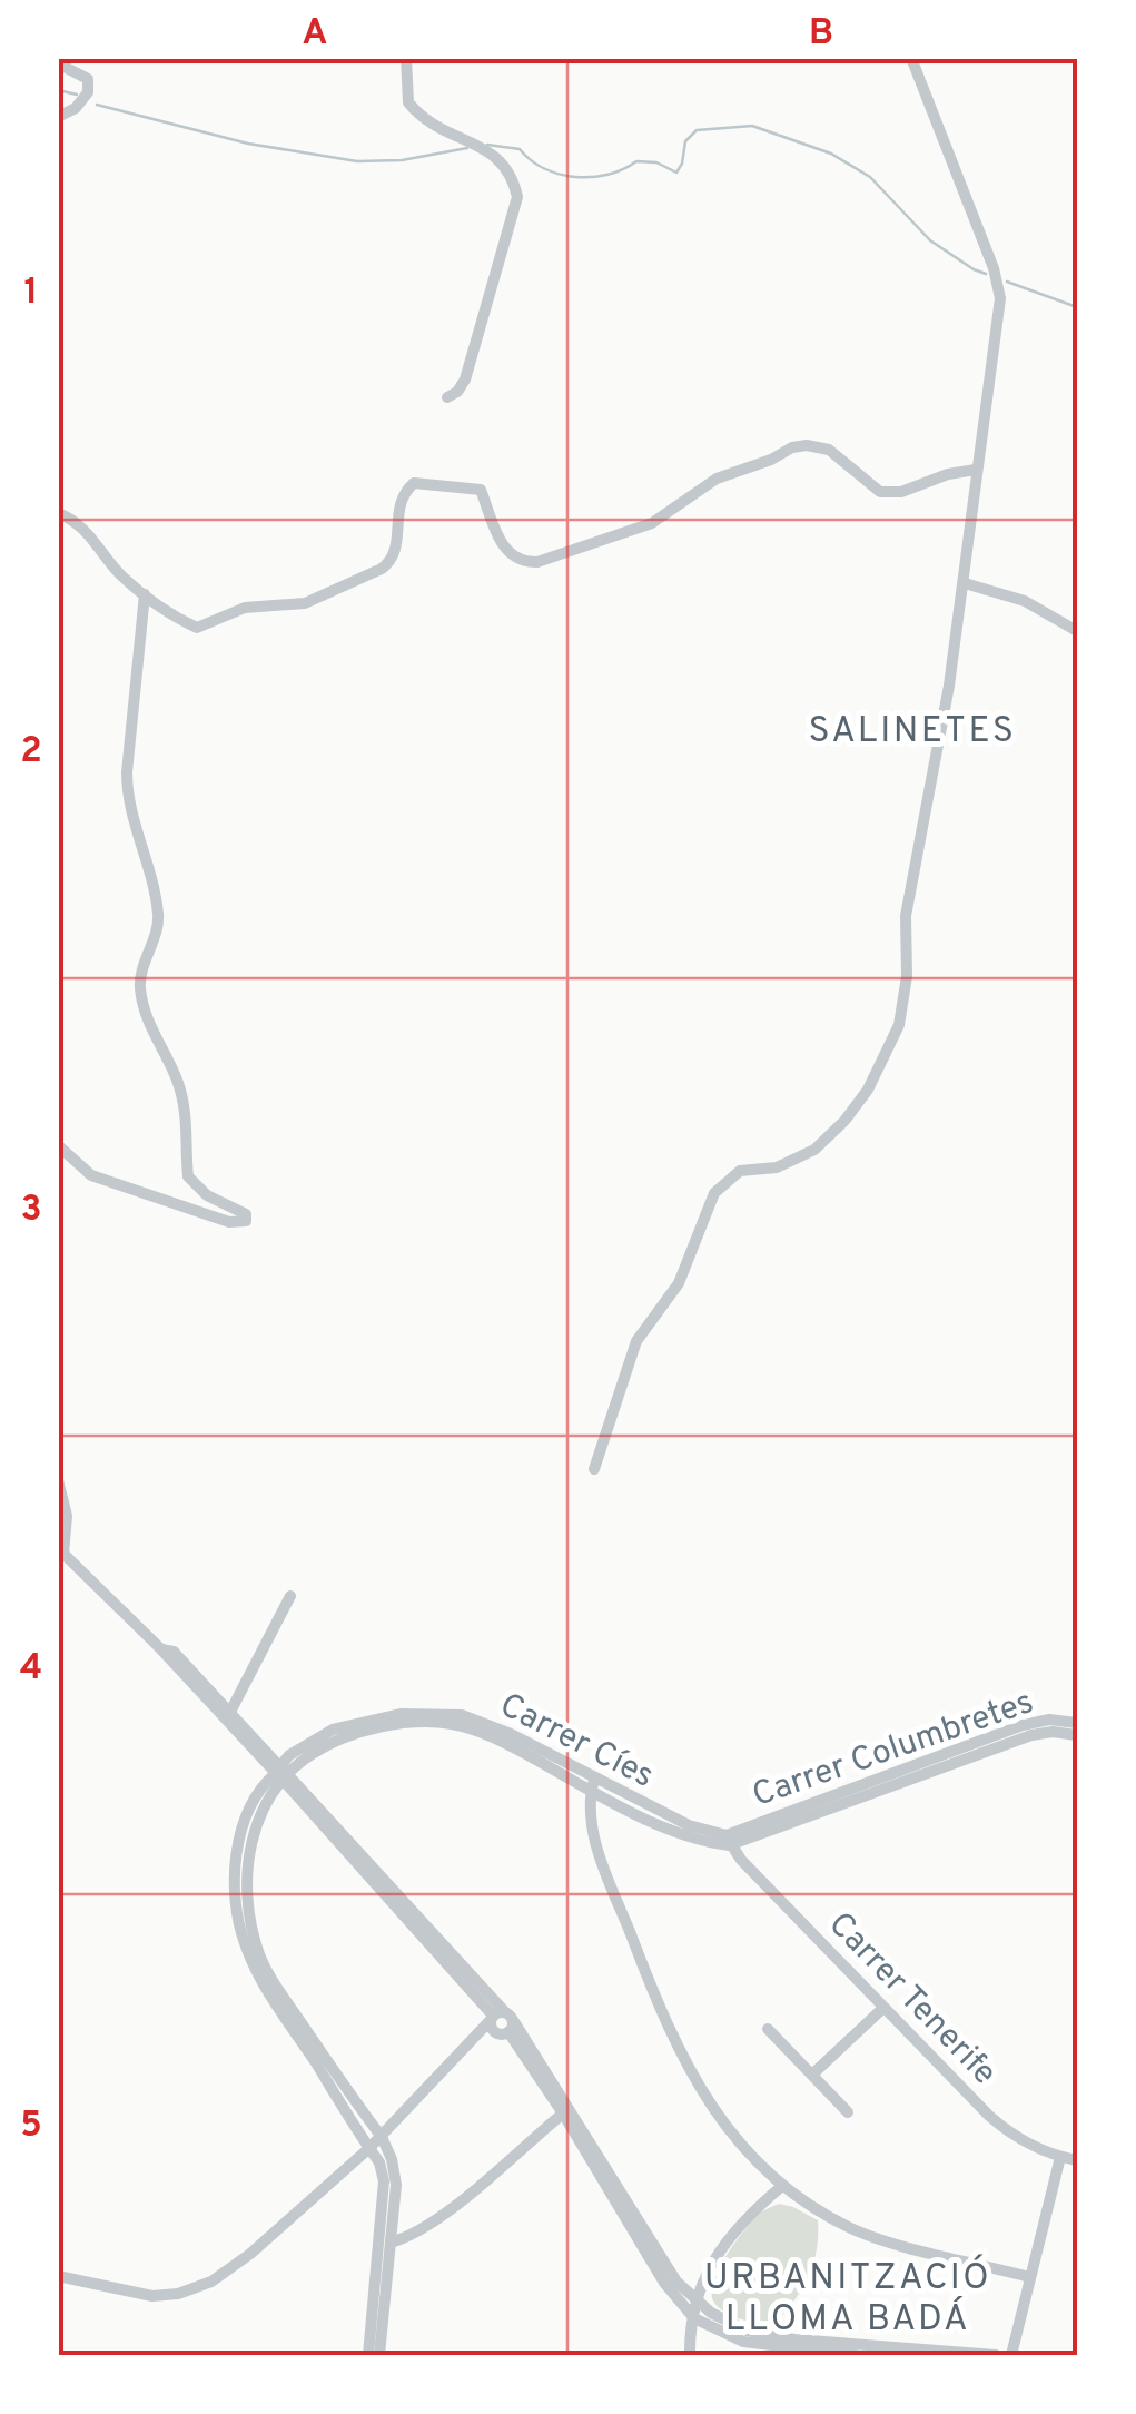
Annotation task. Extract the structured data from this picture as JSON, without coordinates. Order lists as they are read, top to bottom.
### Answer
{
  "streets": {
    "street": ["Carrer Cíes", "Carrer Columbretes", "Carrer Tenerife"]
  },
  "crossings": [
    ["Carrer Cíes", "Carrer Columbretes"],
    ["Carrer Cíes", "Carrer Tenerife"],
    ["Carrer Columbretes", "Carrer Tenerife"]
  ],
  "districts": ["SALINETES", "URBANITZACIÓ LLOMA BADÁ"],
  "grid": {
    "columns": ["A", "B"],
    "rows": [
      "1",
      "2",
      "3",
      "4",
      "5"
    ]
  }
}
